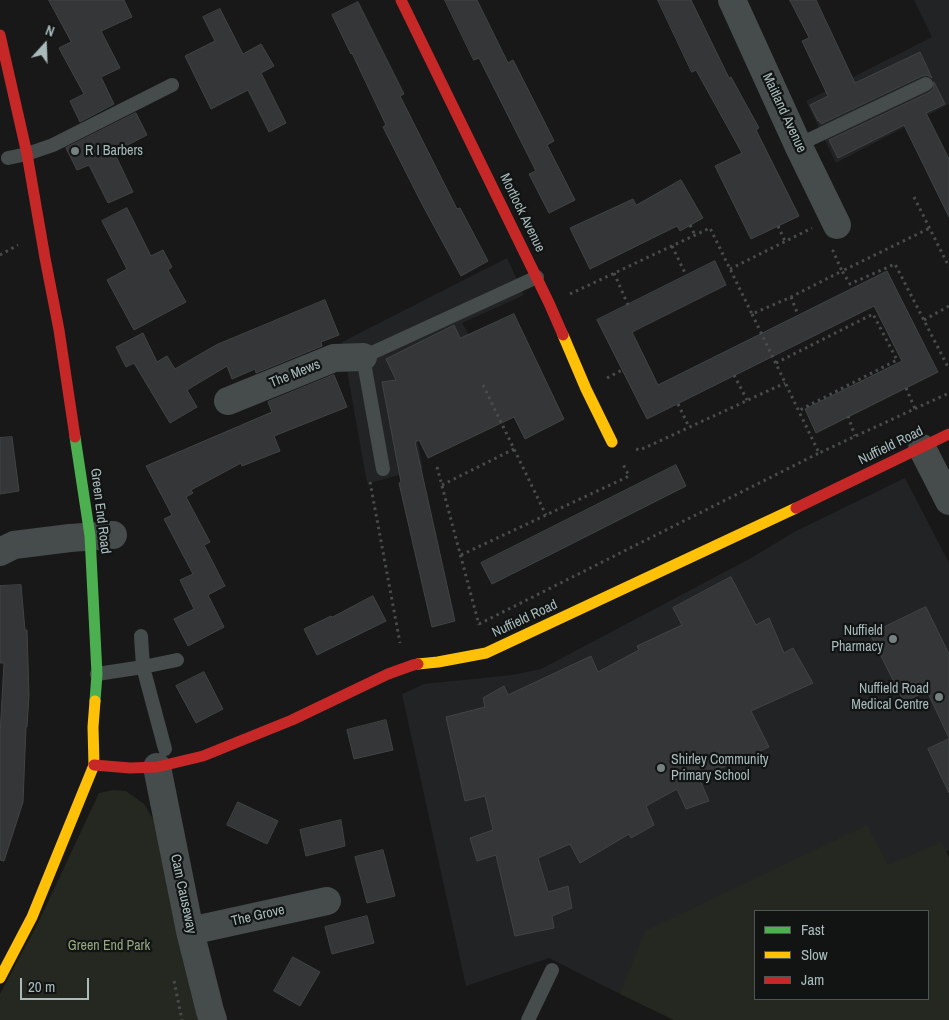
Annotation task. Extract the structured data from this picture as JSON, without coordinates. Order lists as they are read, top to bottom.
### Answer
{
  "streets": {
    "street": [
      "Maitland Avenue",
      "Mortlock Avenue",
      "The Mews",
      "Nuffield Road",
      "Green End Road",
      "Cam Causeway",
      "The Grove"
    ]
  },
  "crossings": [
    ["Nuffield Road", "Green End Road"],
    ["Nuffield Road", "Cam Causeway"],
    ["Cam Causeway", "The Grove"]
  ],
  "parks": ["Green End Park"],
  "places": [
    "R I Barbers",
    "Nuffield Pharmacy",
    "Nuffield Road Medical Centre",
    "Shirley Community Primary School"
  ],
  "legend": ["Fast", "Slow", "Jam"],
  "scale_bar": "20 m",
  "north": "top"
}
